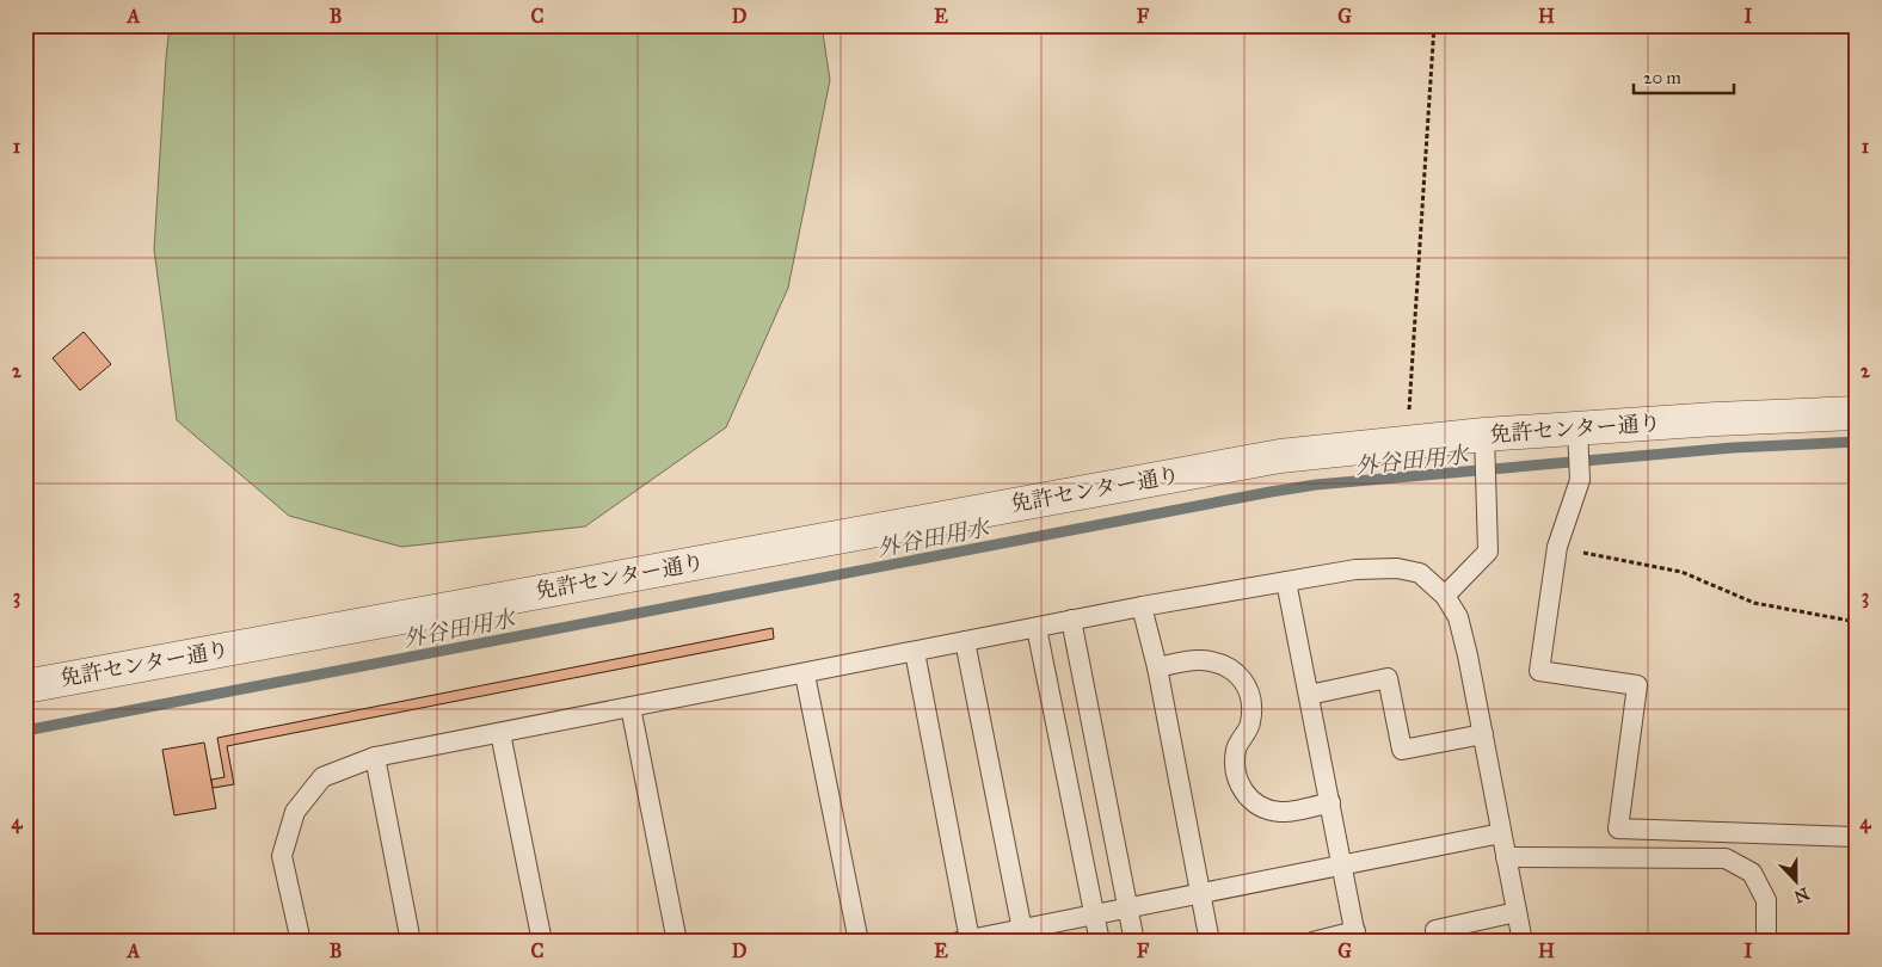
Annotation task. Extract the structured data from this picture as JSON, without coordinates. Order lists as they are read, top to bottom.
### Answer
{
  "streets": {
    "street": ["免許センター通り"]
  },
  "water": ["外谷田用水"],
  "scale_bar": "20 m",
  "north": "bottom",
  "grid": {
    "columns": [
      "A",
      "B",
      "C",
      "D",
      "E",
      "F",
      "G",
      "H",
      "I"
    ],
    "rows": [
      "1",
      "2",
      "3",
      "4"
    ]
  }
}
